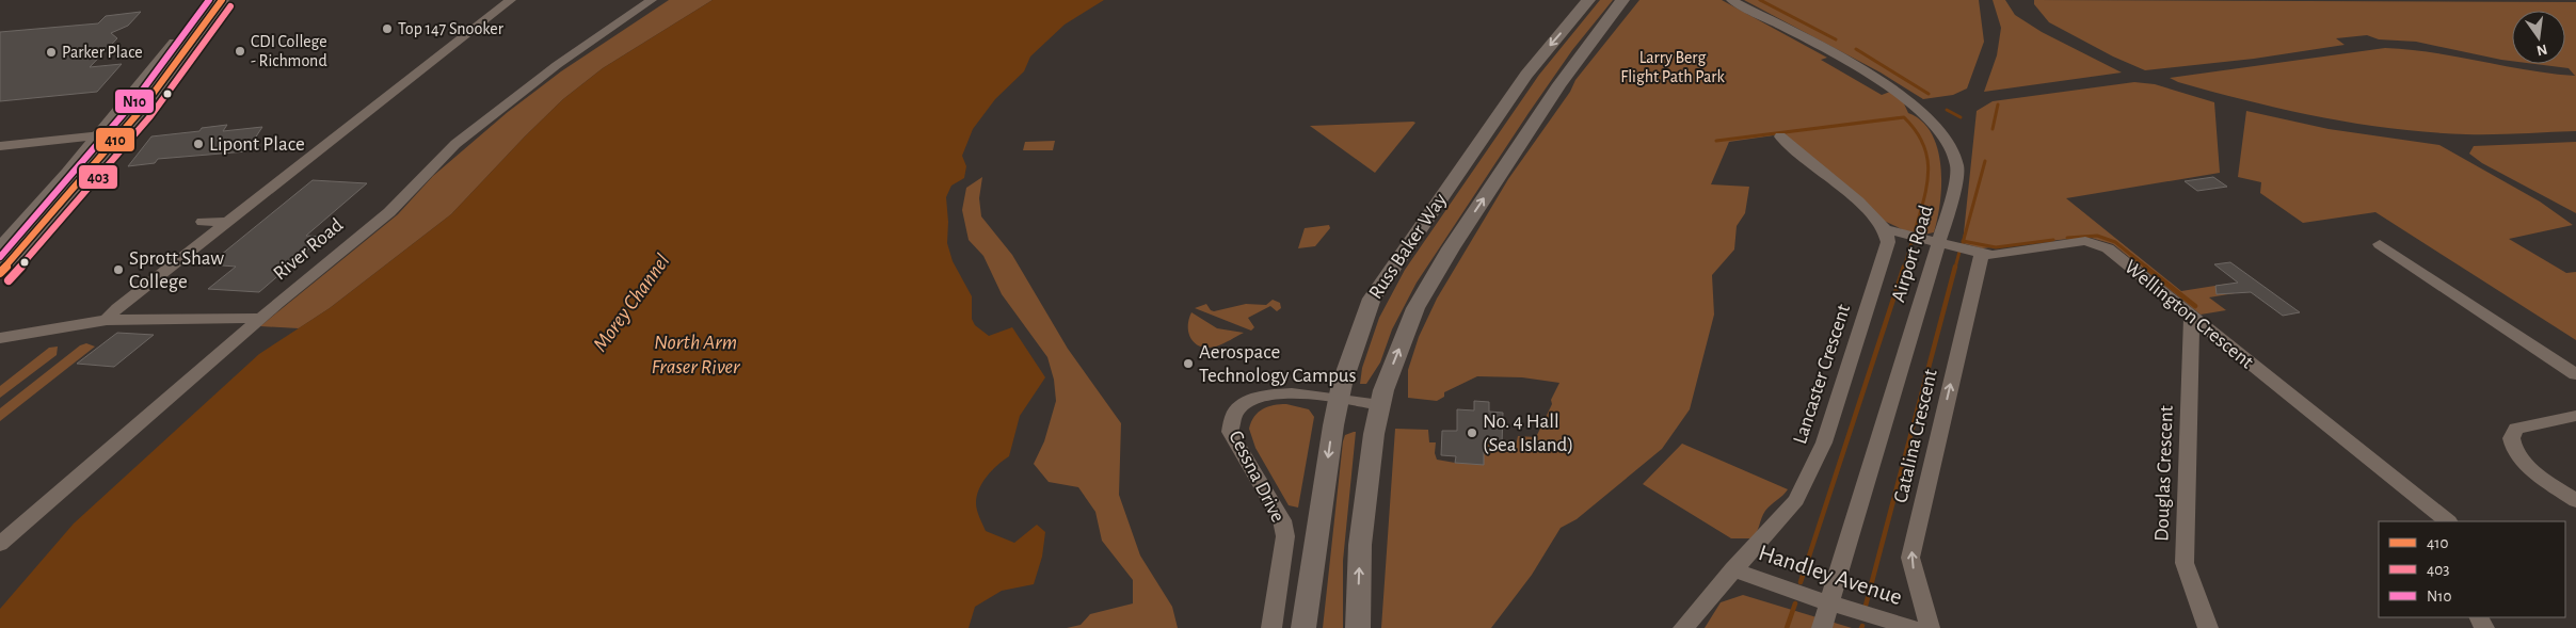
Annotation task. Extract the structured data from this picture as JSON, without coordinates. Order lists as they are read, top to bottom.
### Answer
{
  "streets": {
    "main road": ["Russ Baker Way"],
    "street": [
      "River Road",
      "Airport Road",
      "Wellington Crescent",
      "Lancaster Crescent",
      "Catalina Crescent",
      "Douglas Crescent",
      "Cessna Drive",
      "Handley Avenue"
    ]
  },
  "crossings": [
    ["Russ Baker Way", "Cessna Drive"],
    ["Airport Road", "Wellington Crescent"],
    ["Airport Road", "Handley Avenue"],
    ["Wellington Crescent", "Lancaster Crescent"],
    ["Wellington Crescent", "Catalina Crescent"],
    ["Wellington Crescent", "Douglas Crescent"],
    ["Lancaster Crescent", "Handley Avenue"]
  ],
  "one_way": ["Catalina Crescent"],
  "water": ["Morey Channel", "North Arm Fraser River"],
  "parks": ["Larry Berg Flight Path Park"],
  "places": [
    "Top 147 Snooker",
    "CDI College - Richmond",
    "Parker Place",
    "Lipont Place",
    "Sprott Shaw College",
    "Aerospace Technology Campus",
    "No. 4 Hall (Sea Island)"
  ],
  "lines": ["transit line 410", "transit line N10", "transit line 403"],
  "legend": ["410", "403", "N10"],
  "north": "bottom"
}
